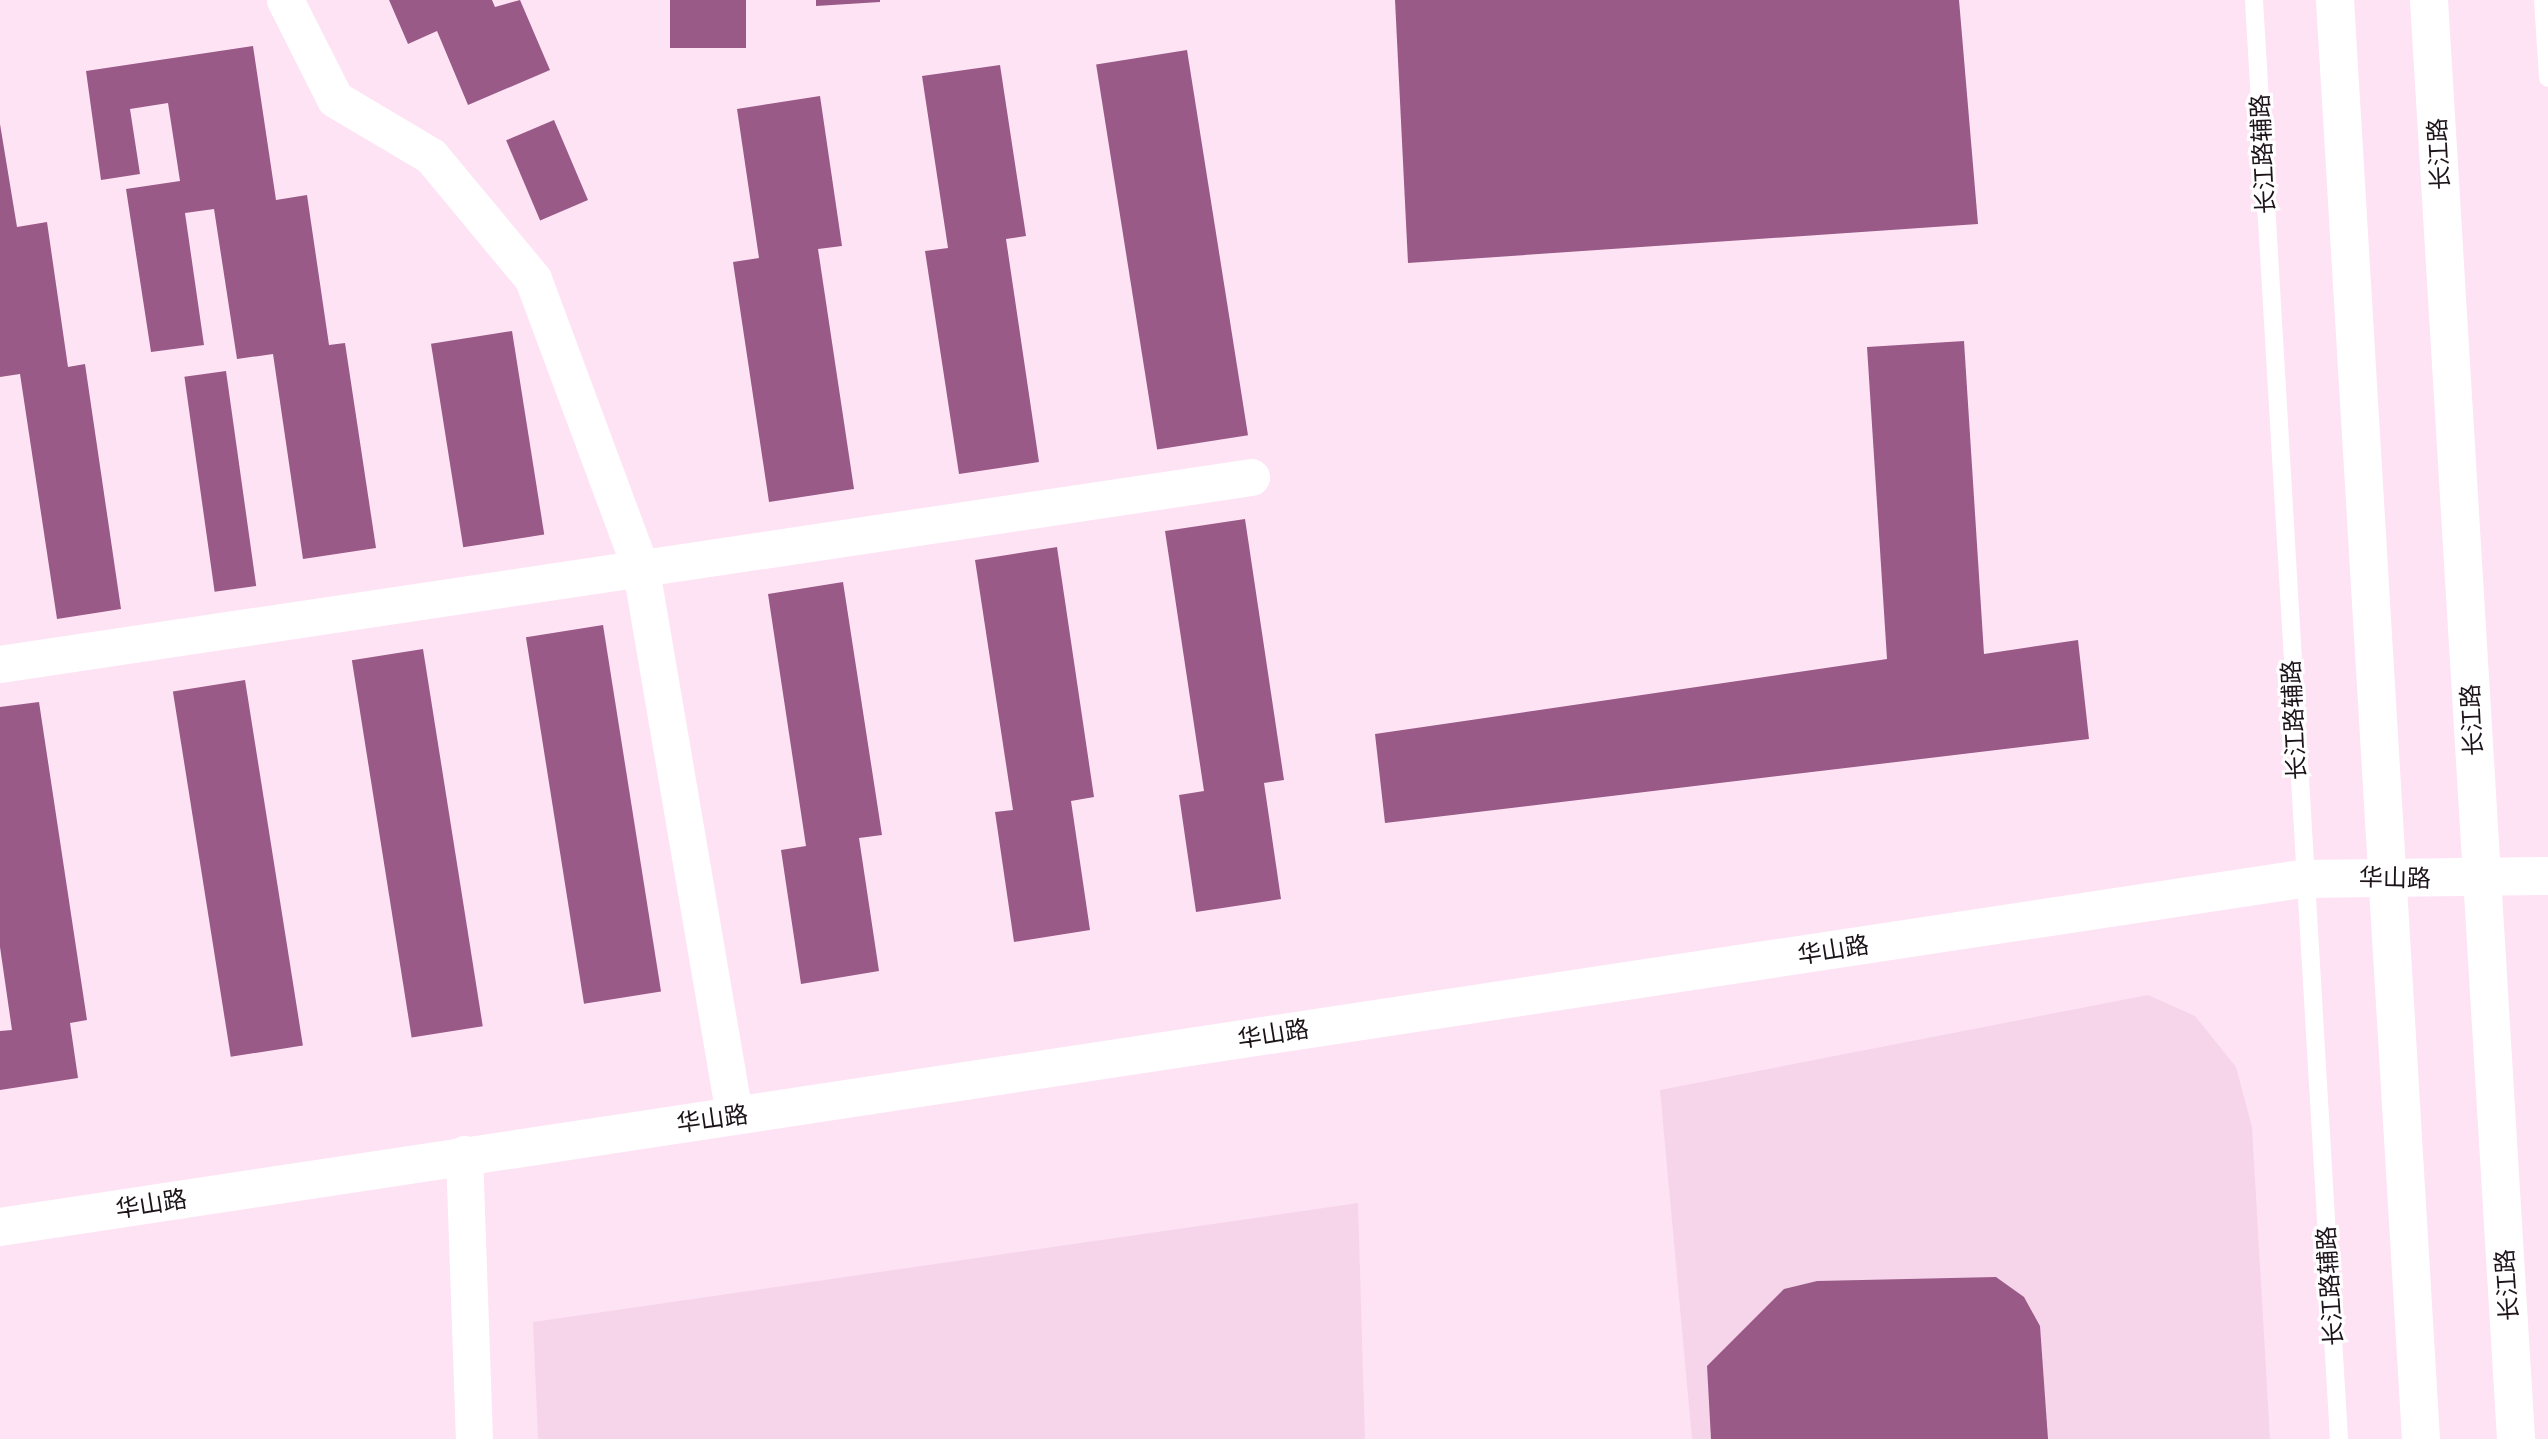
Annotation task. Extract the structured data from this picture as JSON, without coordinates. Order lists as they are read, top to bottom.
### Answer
{
  "streets": {
    "main road": ["长江路", "华山路"],
    "lane": ["长江路辅路"]
  },
  "crossings": [
    ["长江路辅路", "华山路"],
    ["长江路", "华山路"]
  ]
}
